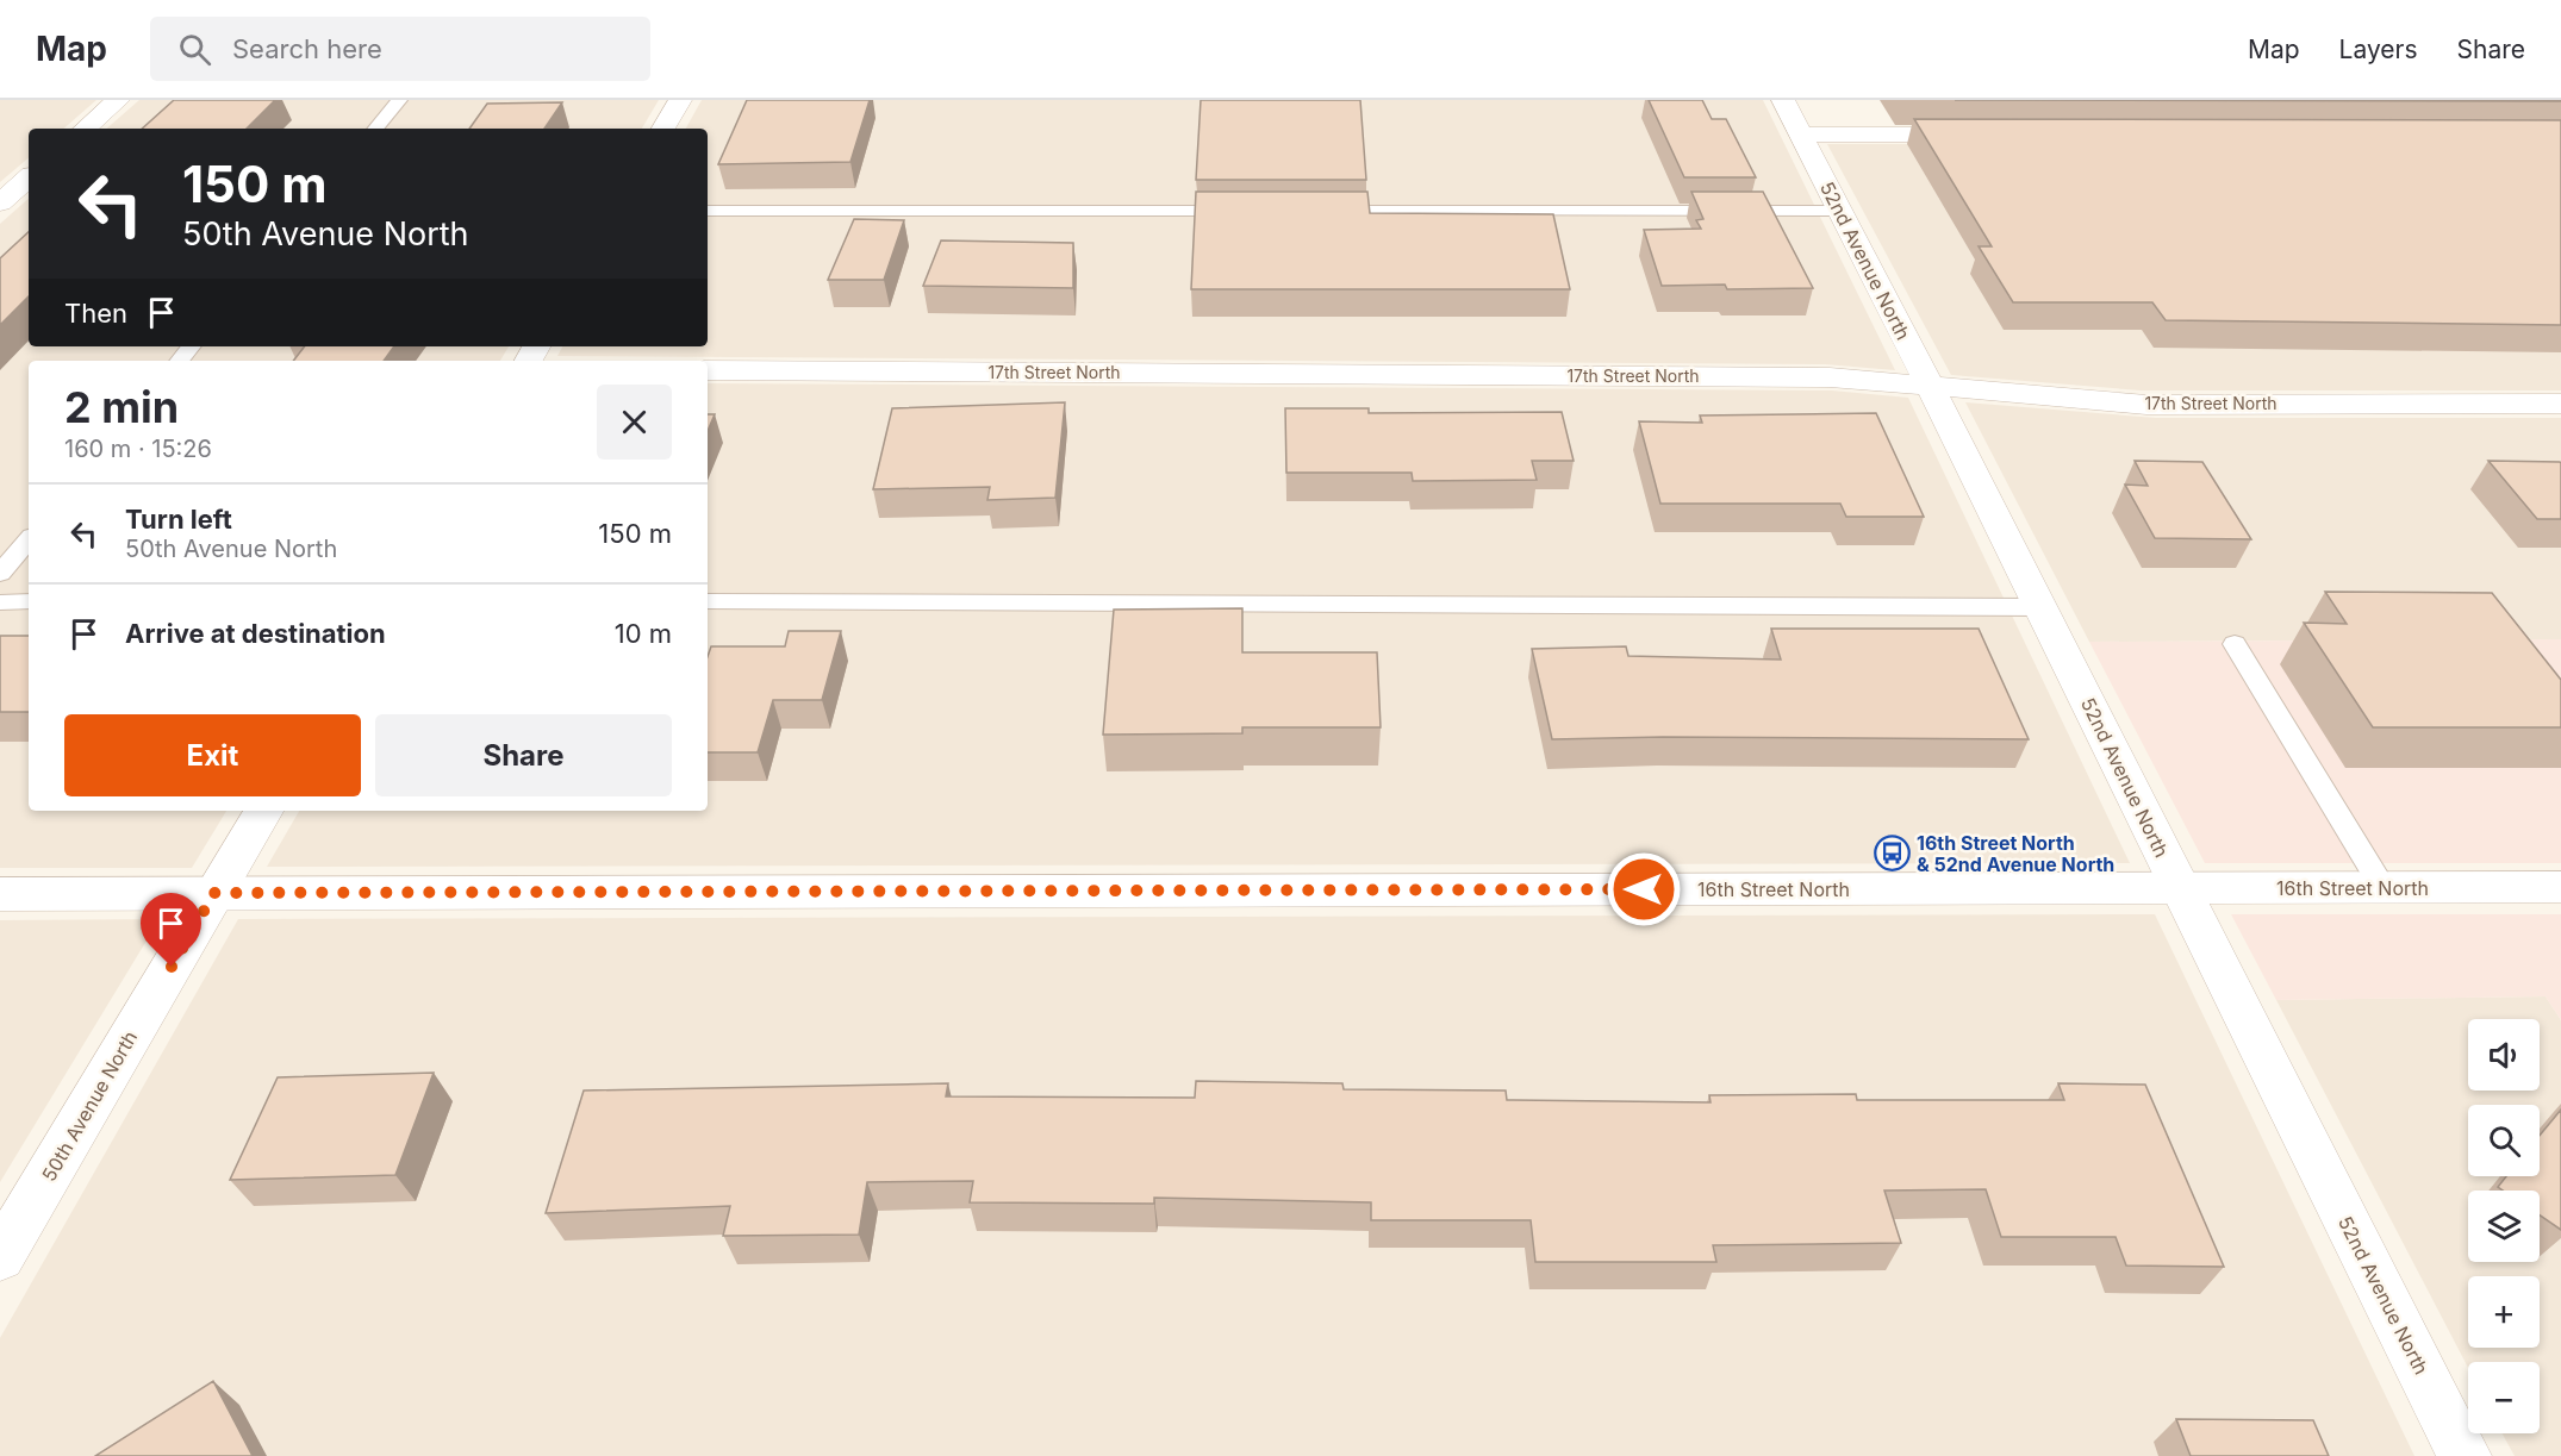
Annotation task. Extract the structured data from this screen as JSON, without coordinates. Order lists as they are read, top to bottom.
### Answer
{
  "streets": {
    "street": [
      "52nd Avenue North",
      "17th Street North",
      "16th Street North",
      "50th Avenue North"
    ]
  },
  "crossings": [
    ["52nd Avenue North", "17th Street North"],
    ["52nd Avenue North", "16th Street North"],
    ["16th Street North", "50th Avenue North"]
  ],
  "places": {
    "bus stop": ["16th Street North & 52nd Avenue North"]
  },
  "page": {
    "header": "Map",
    "search": "Search here",
    "nav": ["Map", "Layers", "Share"],
    "turn": ["150 m", "50th Avenue North"],
    "then": "Then",
    "heading": ["2 min", "160 m · 15:26"],
    "list": [
      {
        "name": "Turn left",
        "note": "50th Avenue North",
        "value": "150 m"
      },
      {
        "name": "Arrive at destination",
        "value": "10 m"
      }
    ],
    "buttons": ["Exit", "Share"],
    "map_buttons": ["+", "−"]
  }
}
